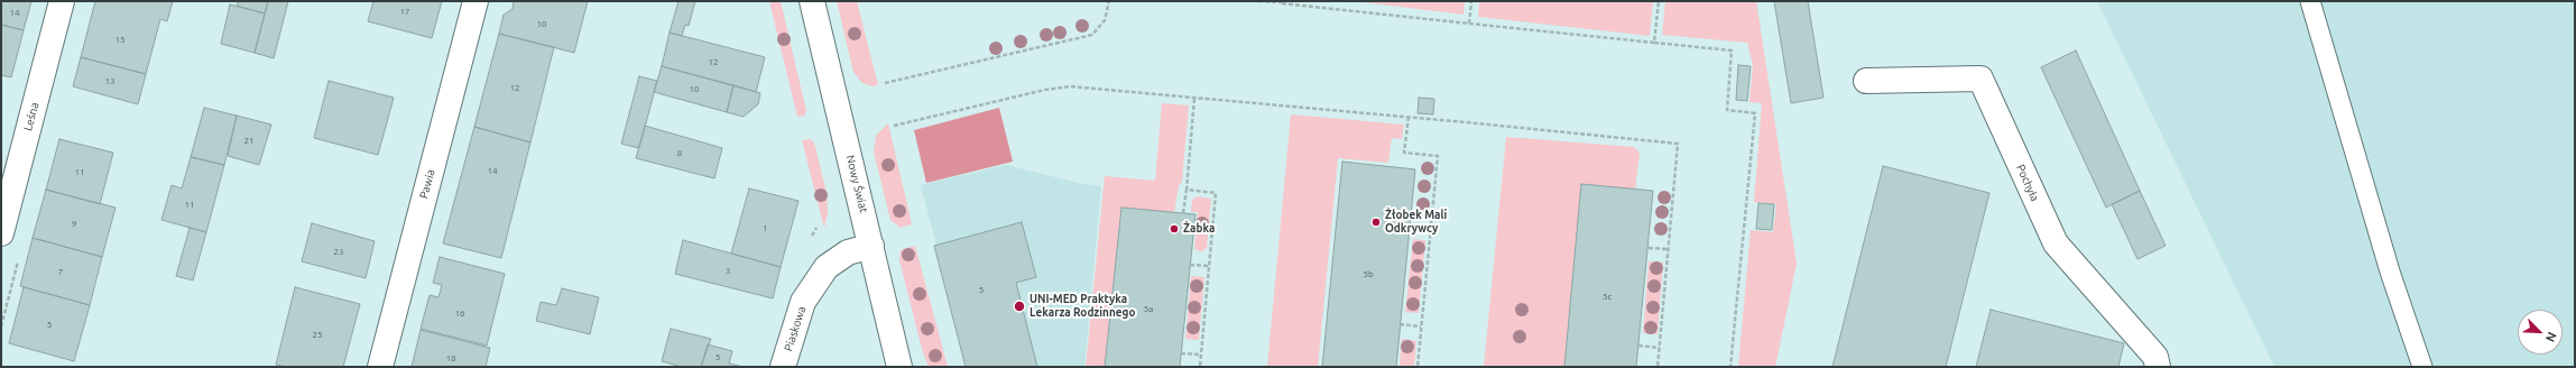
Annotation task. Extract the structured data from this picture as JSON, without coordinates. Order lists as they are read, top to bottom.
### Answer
{
  "streets": {
    "street": [
      "Leśna",
      "Pochyła",
      "Pawia",
      "Nowy Świat",
      "Piaskowa"
    ]
  },
  "crossings": [
    ["Nowy Świat", "Piaskowa"]
  ],
  "places": ["Żłobek Mali Odkrywcy", "Żabka", "UNI-MED Praktyka Lekarza Rodzinnego"],
  "house_numbers": [
    "17",
    "14",
    "10",
    "15",
    "12",
    "13",
    "12",
    "10",
    "21",
    "8",
    "14",
    "11",
    "11",
    "9",
    "1",
    "23",
    "3",
    "7",
    "5b",
    "5",
    "5c",
    "5a",
    "16",
    "5",
    "25",
    "5",
    "18"
  ],
  "north": "bottom right"
}
